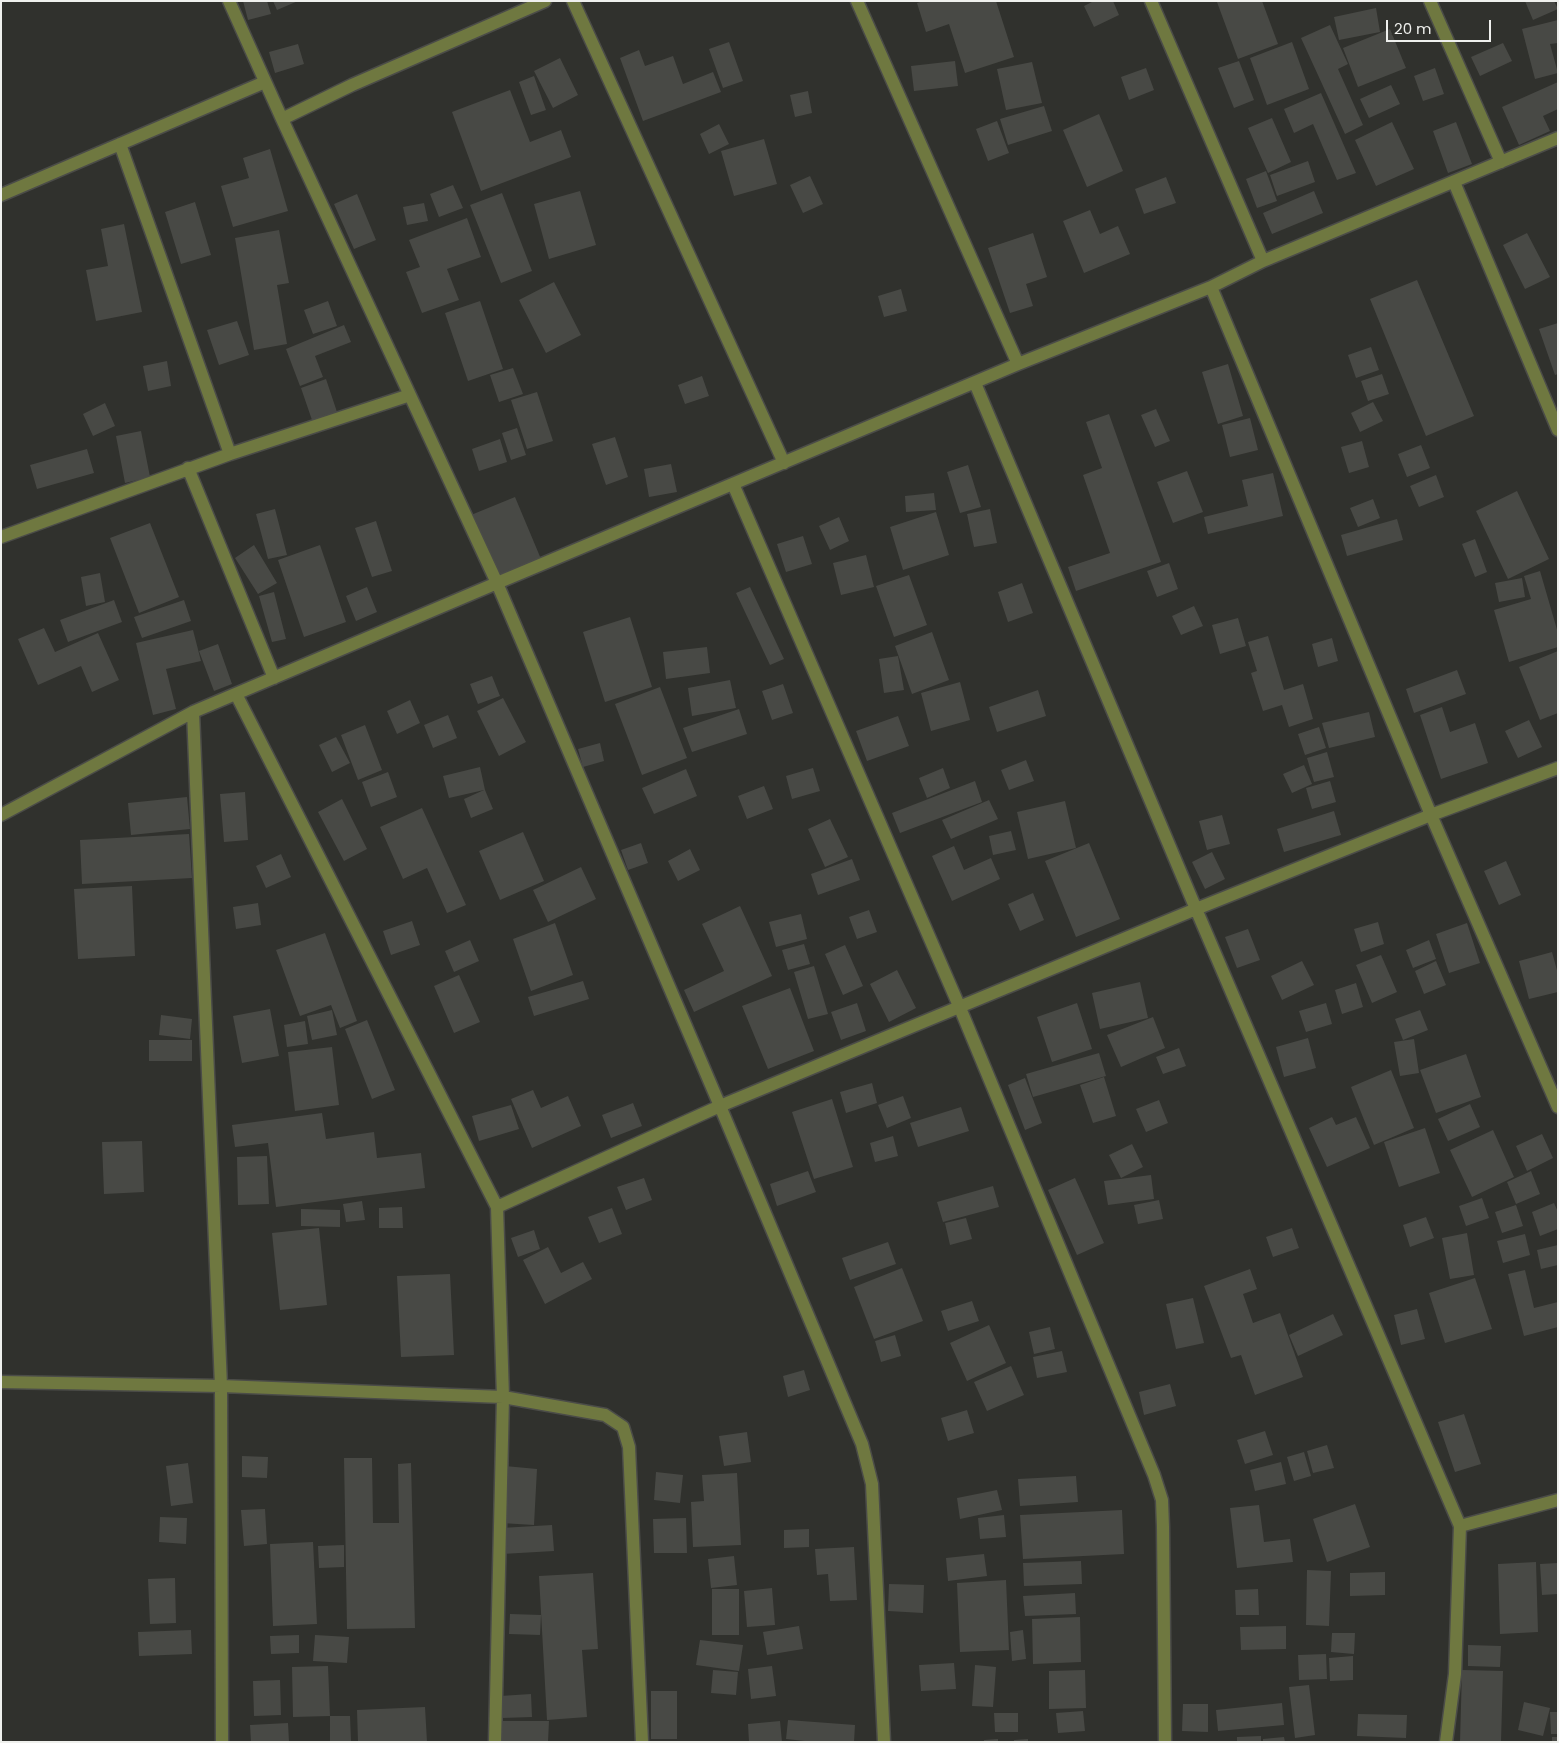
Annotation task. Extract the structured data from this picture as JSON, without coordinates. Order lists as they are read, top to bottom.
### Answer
{
  "scale_bar": "20 m"
}
